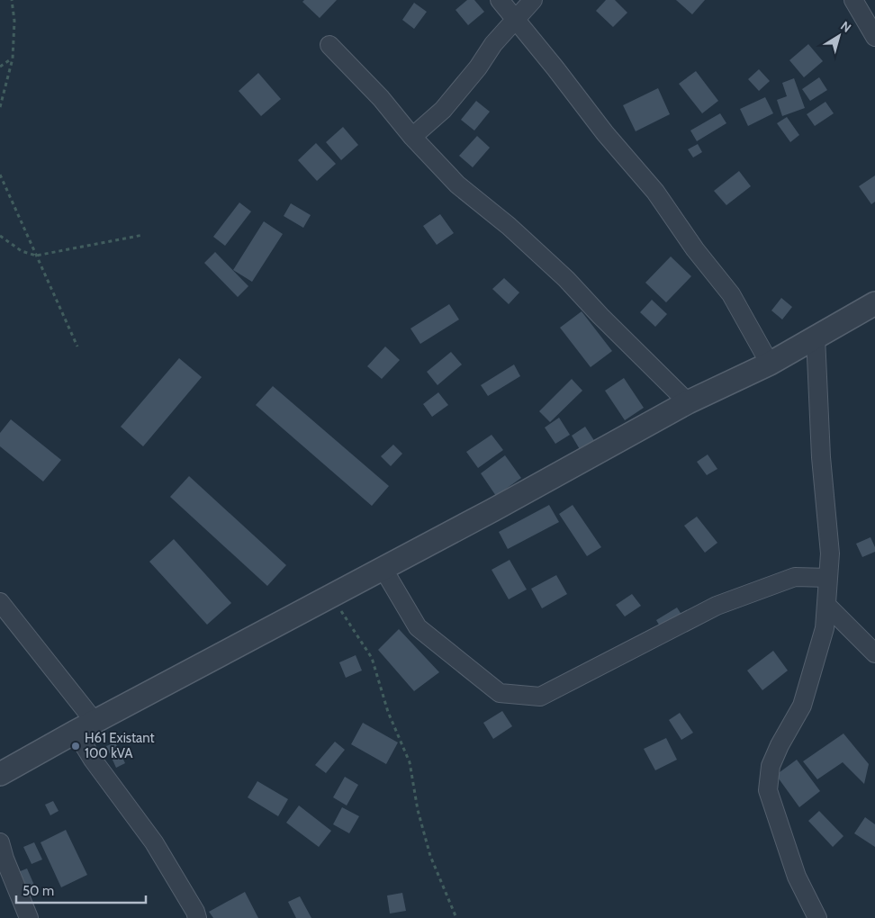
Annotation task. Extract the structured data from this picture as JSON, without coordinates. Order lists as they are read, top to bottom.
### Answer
{
  "places": ["H61 Existant 100 kVA"],
  "scale_bar": "50 m",
  "north": "top right"
}
